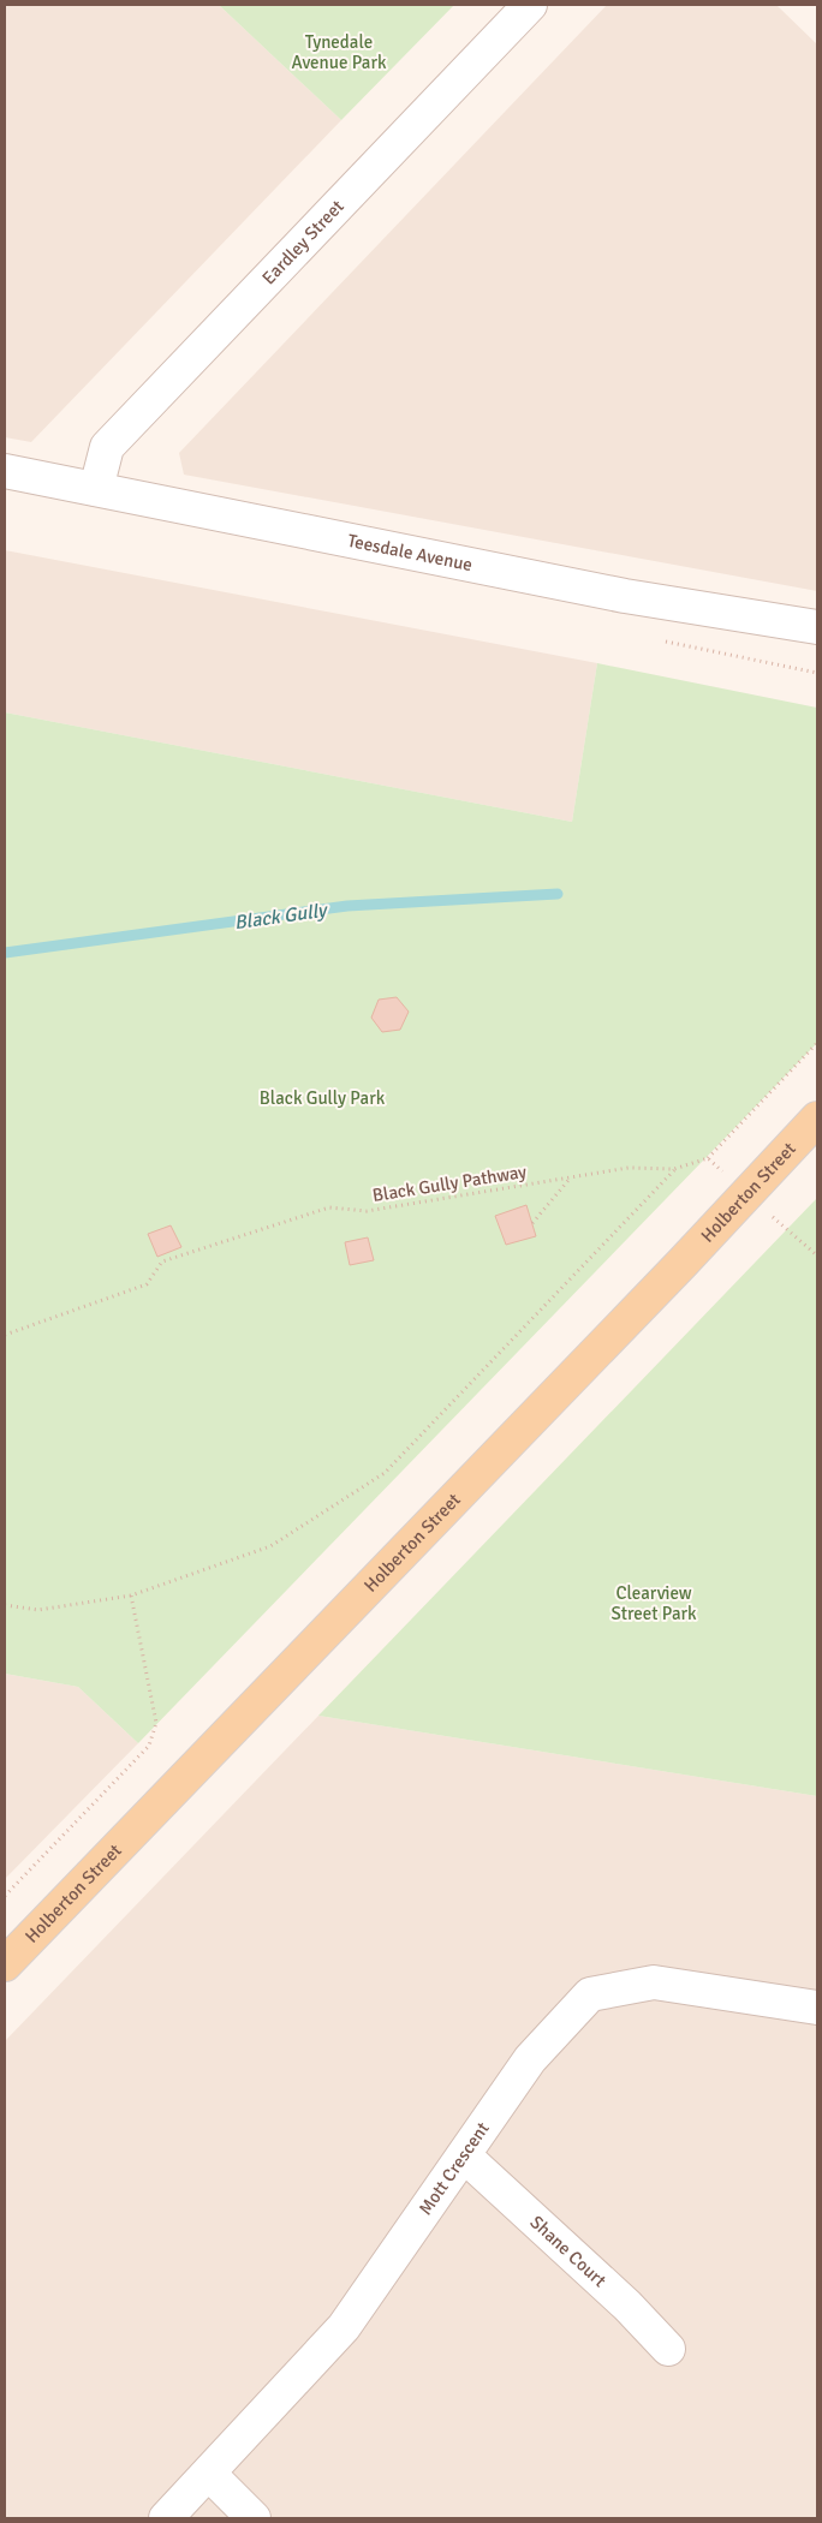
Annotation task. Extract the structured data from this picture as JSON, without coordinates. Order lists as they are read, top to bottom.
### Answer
{
  "streets": {
    "main road": ["Holberton Street"],
    "street": [
      "Eardley Street",
      "Teesdale Avenue",
      "Mott Crescent",
      "Shane Court"
    ],
    "path": ["Black Gully Pathway"]
  },
  "crossings": [
    ["Eardley Street", "Teesdale Avenue"],
    ["Mott Crescent", "Shane Court"]
  ],
  "water": ["Black Gully"],
  "parks": ["Tynedale Avenue Park", "Black Gully Park", "Clearview Street Park"]
}
